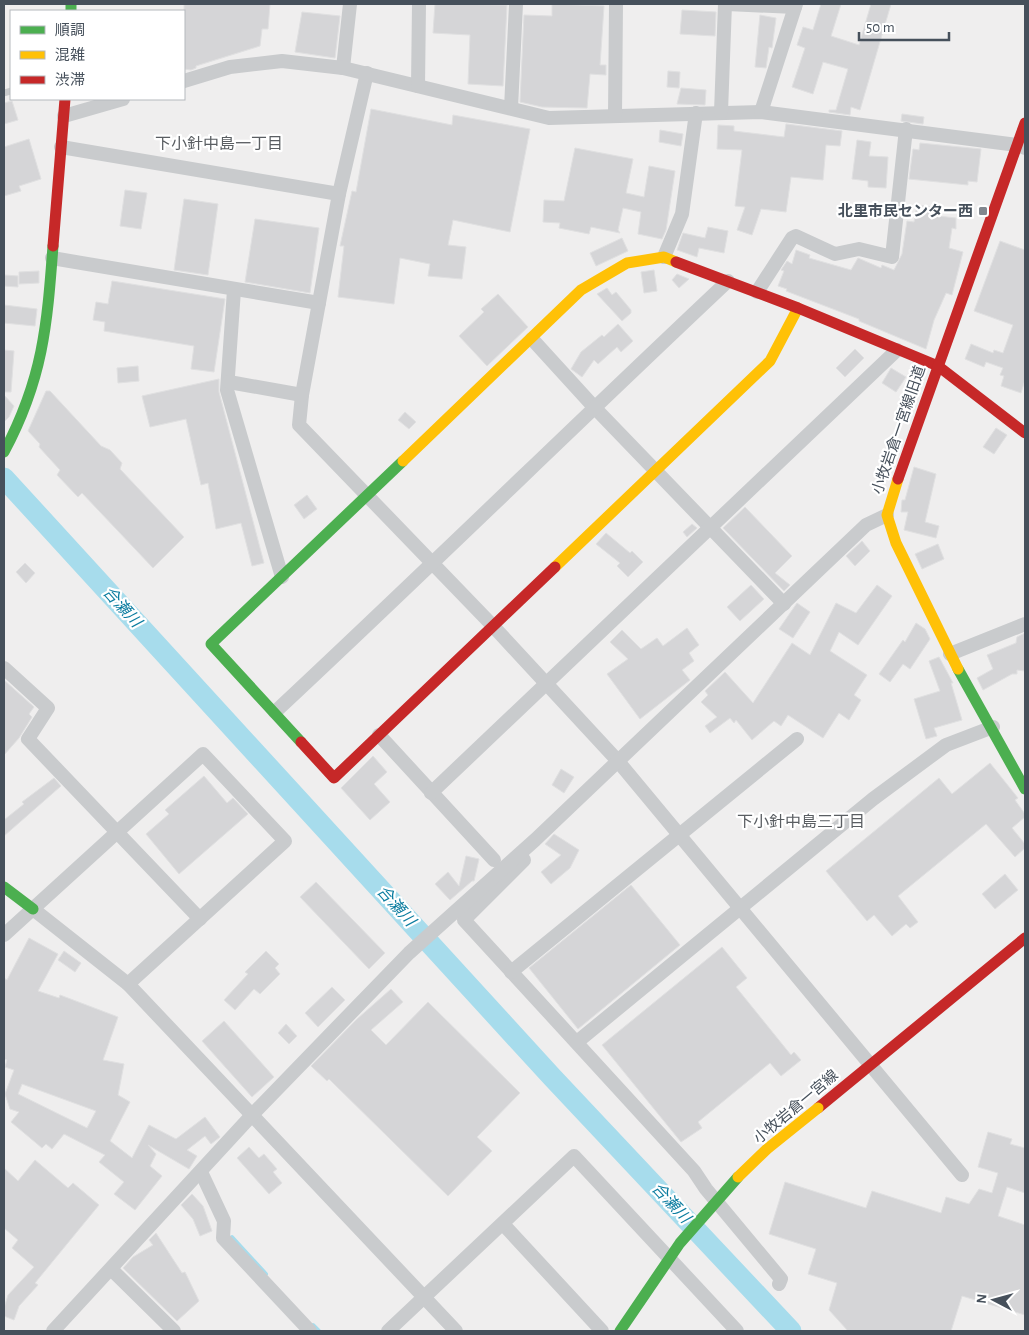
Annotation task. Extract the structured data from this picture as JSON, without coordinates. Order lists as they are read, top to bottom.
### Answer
{
  "streets": {
    "street": ["小牧岩倉一宮線旧道", "小牧岩倉一宮線"]
  },
  "districts": ["下小針中島一丁目", "下小針中島三丁目"],
  "water": ["合瀬川"],
  "places": {
    "transit": ["北里市民センター西"]
  },
  "legend": ["順調", "混雑", "渋滞"],
  "scale_bar": "50 m",
  "north": "left"
}
